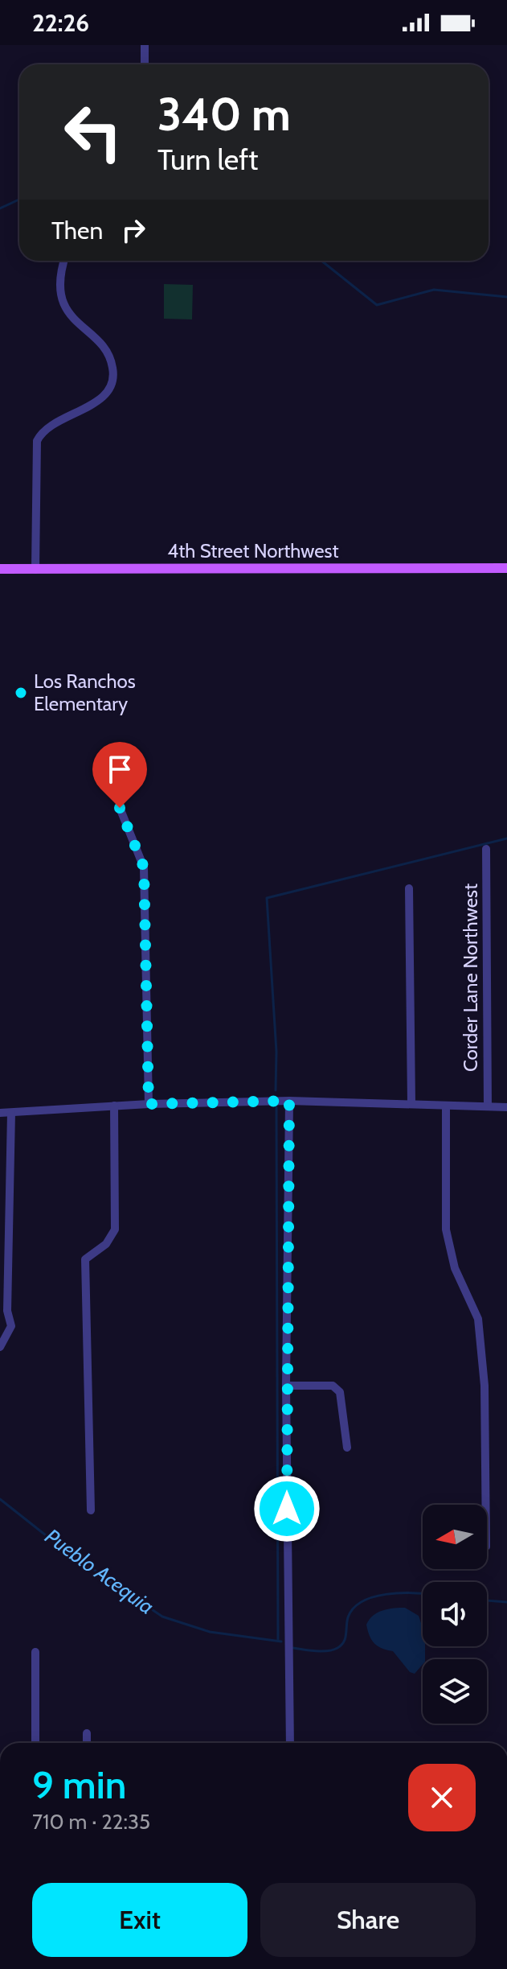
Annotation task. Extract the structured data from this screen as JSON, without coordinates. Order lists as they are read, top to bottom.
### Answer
{
  "streets": {
    "main road": ["4th Street Northwest"],
    "street": ["Corder Lane Northwest"]
  },
  "water": ["Pueblo Acequia"],
  "places": ["Los Ranchos Elementary"],
  "north": "left",
  "page": {
    "status": "22:26",
    "turn": ["340 m", "Turn left"],
    "then": "Then",
    "heading": ["9 min", "710 m · 22:35"],
    "buttons": ["Exit", "Share"]
  }
}
